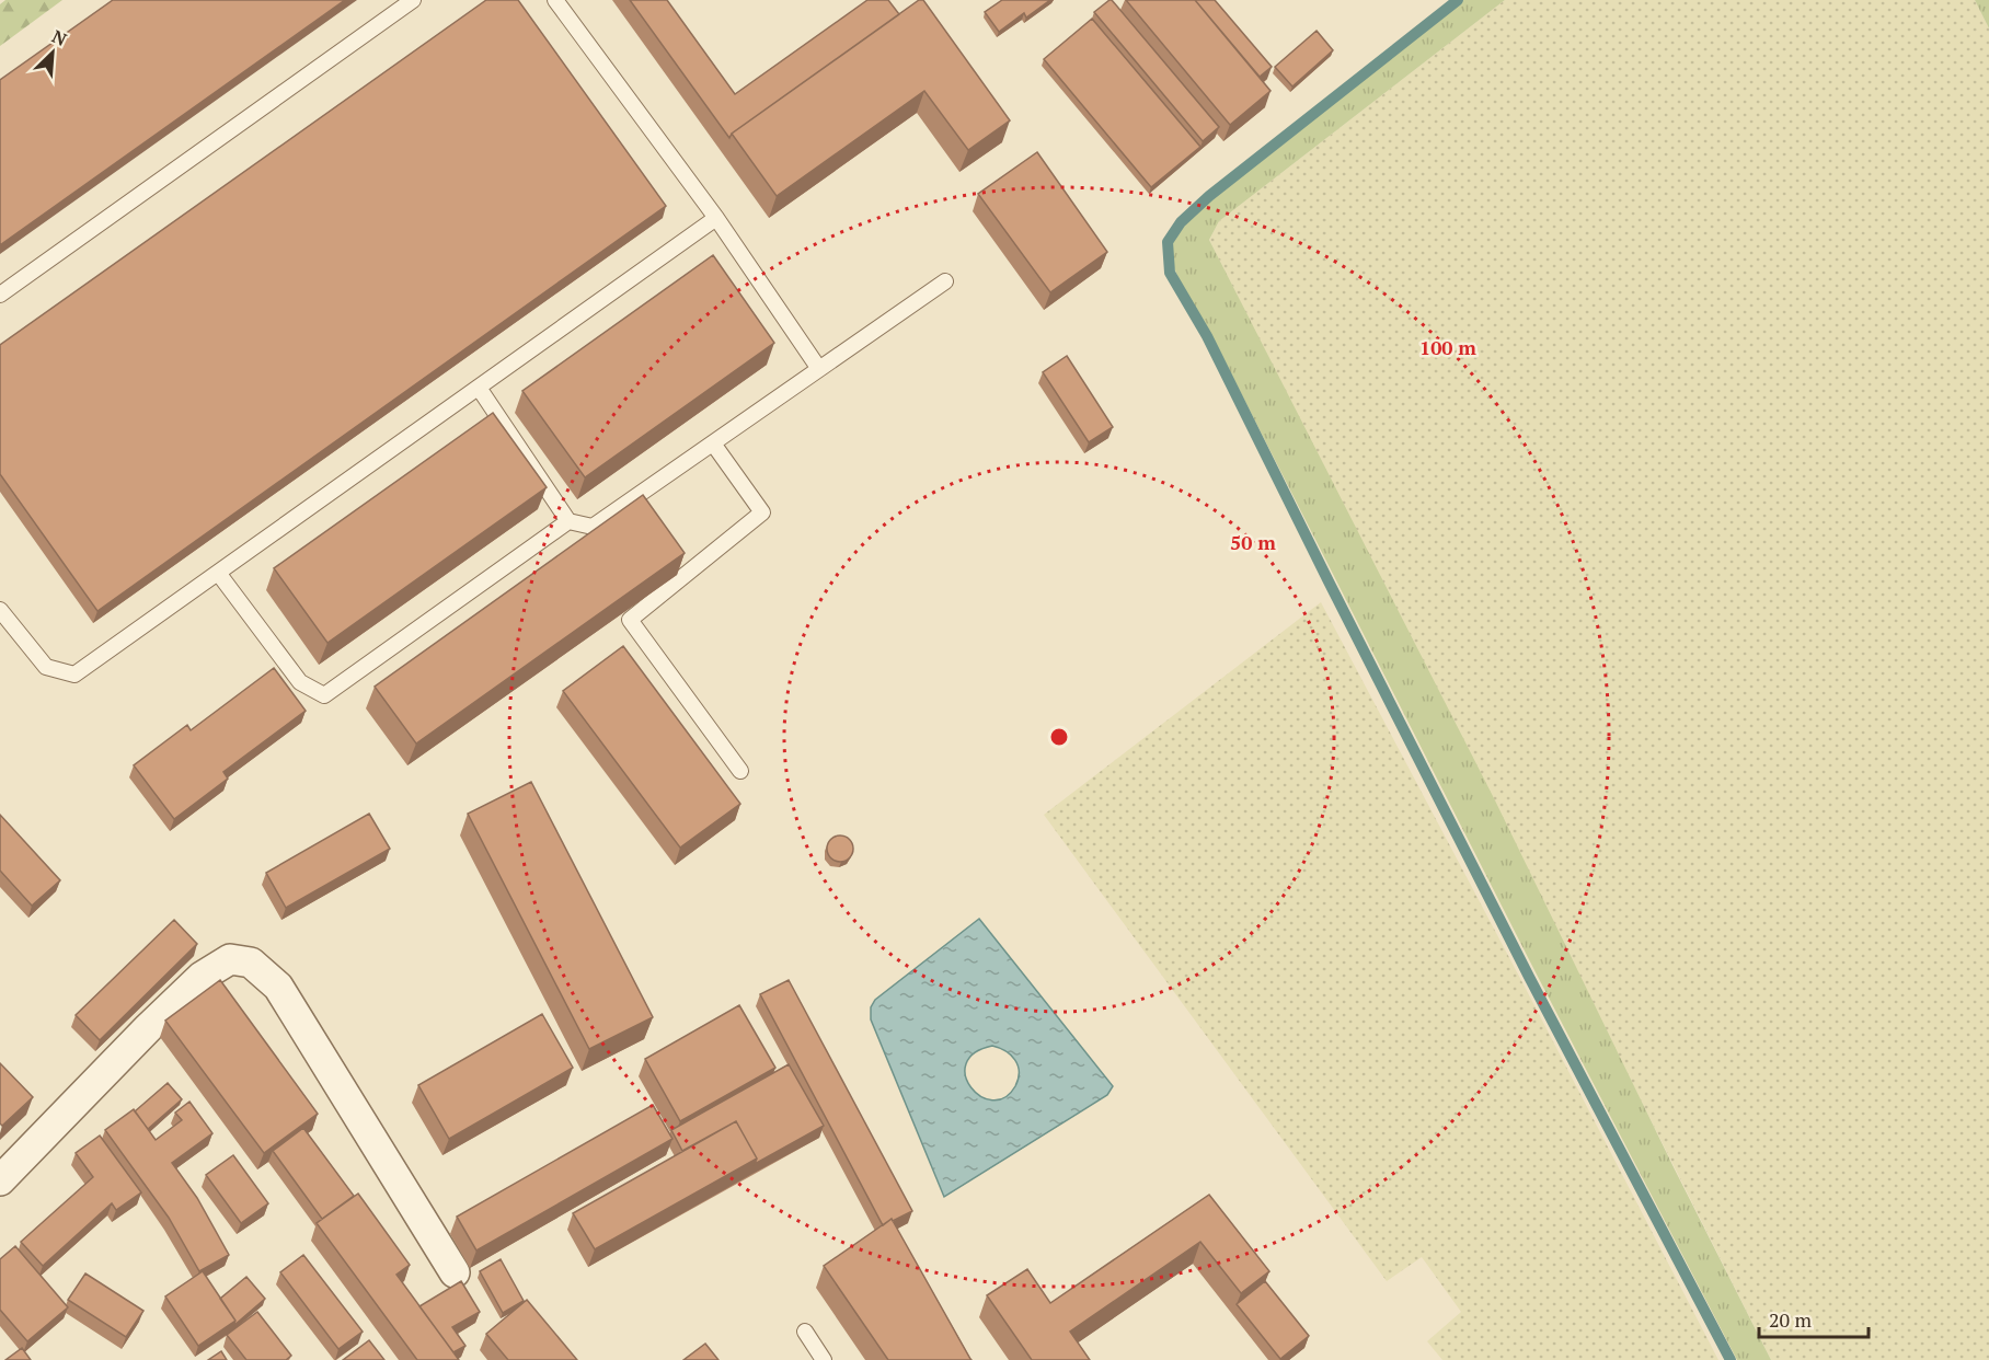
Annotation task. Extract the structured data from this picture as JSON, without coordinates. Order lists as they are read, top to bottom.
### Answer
{
  "scale_bar": "20 m",
  "north": "top right",
  "rings": ["100 m", "50 m"]
}
